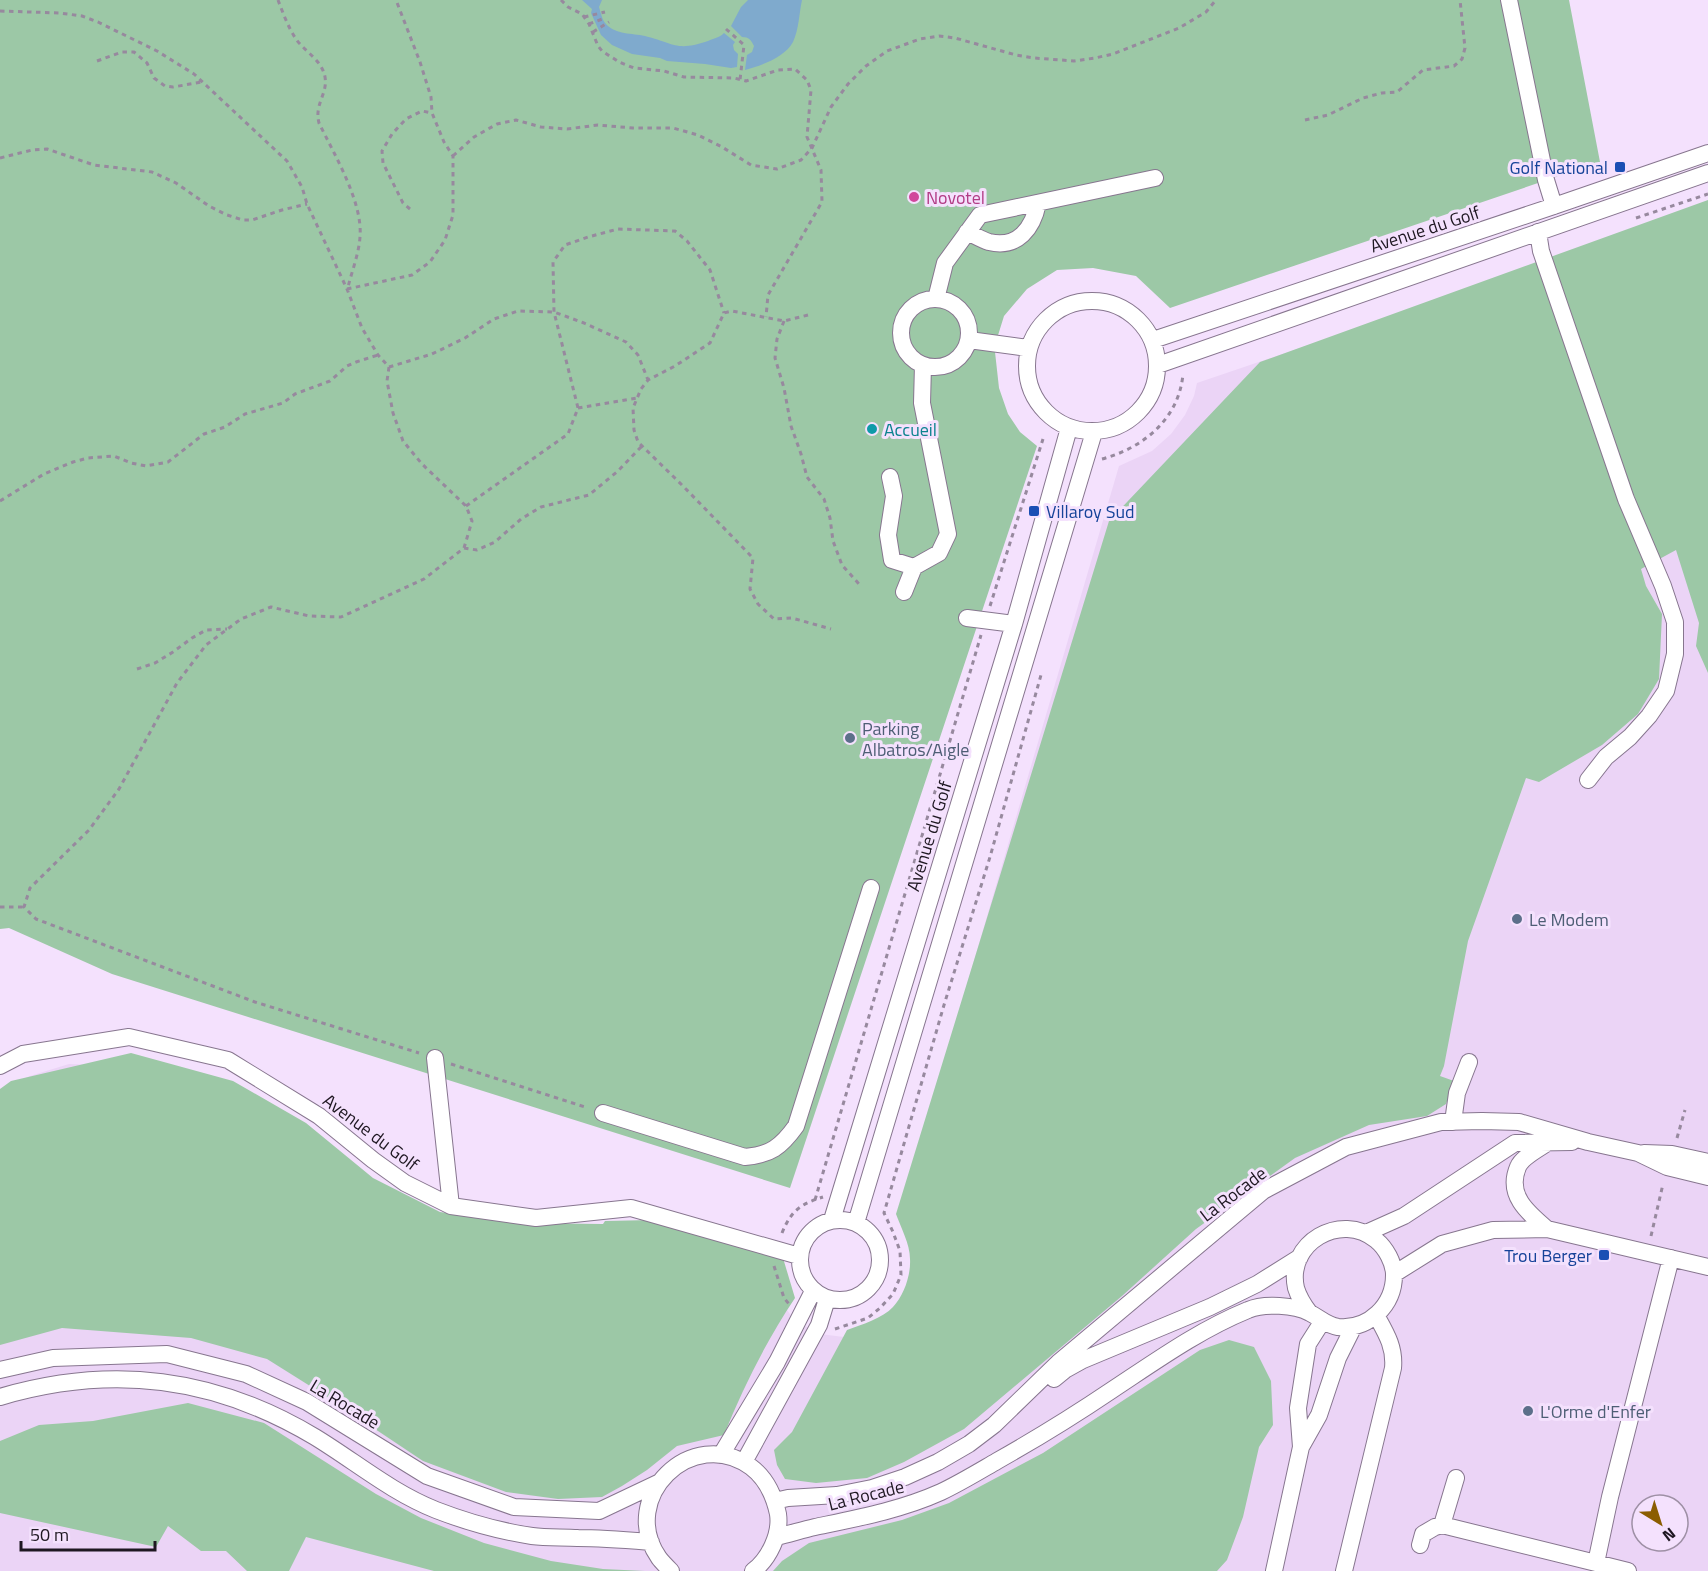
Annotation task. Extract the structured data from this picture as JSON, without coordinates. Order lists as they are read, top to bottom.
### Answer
{
  "streets": {
    "street": ["Avenue du Golf", "La Rocade"]
  },
  "places": {
    "transit": ["Golf National", "Villaroy Sud", "Trou Berger"],
    "other": [
      "Novotel",
      "Accueil",
      "Parking Albatros/Aigle",
      "Le Modem",
      "L'Orme d'Enfer"
    ]
  },
  "scale_bar": "50 m",
  "north": "bottom right"
}
